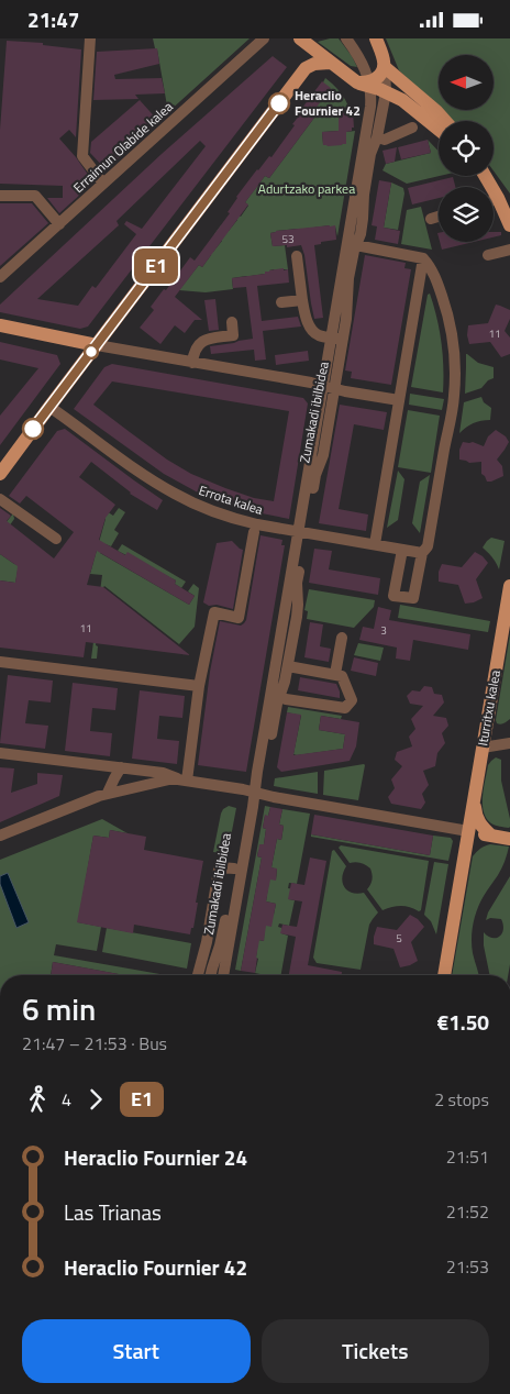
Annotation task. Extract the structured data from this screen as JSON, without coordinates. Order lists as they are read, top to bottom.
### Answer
{
  "streets": {
    "main road": ["Iturritxu kalea"],
    "street": ["Erraimun Olabide kalea", "Zumakadi ibilbidea", "Errota kalea"]
  },
  "crossings": [
    ["Zumakadi ibilbidea", "Errota kalea"]
  ],
  "parks": ["Adurtzako parkea"],
  "places": ["Heraclio Fournier 42"],
  "lines": ["bus line E1"],
  "house_numbers": [
    "53",
    "11",
    "11",
    "3",
    "5"
  ],
  "north": "left",
  "page": {
    "status": "21:47",
    "on_map": "E1",
    "heading": ["6 min", "21:47 – 21:53 · Bus", "€1.50"],
    "legs": ["4", "E1", "2 stops"],
    "list": [
      {
        "name": "Heraclio Fournier 24",
        "value": "21:51"
      },
      {
        "name": "Las Trianas",
        "value": "21:52"
      },
      {
        "name": "Heraclio Fournier 42",
        "value": "21:53"
      }
    ],
    "buttons": ["Start", "Tickets"]
  }
}
